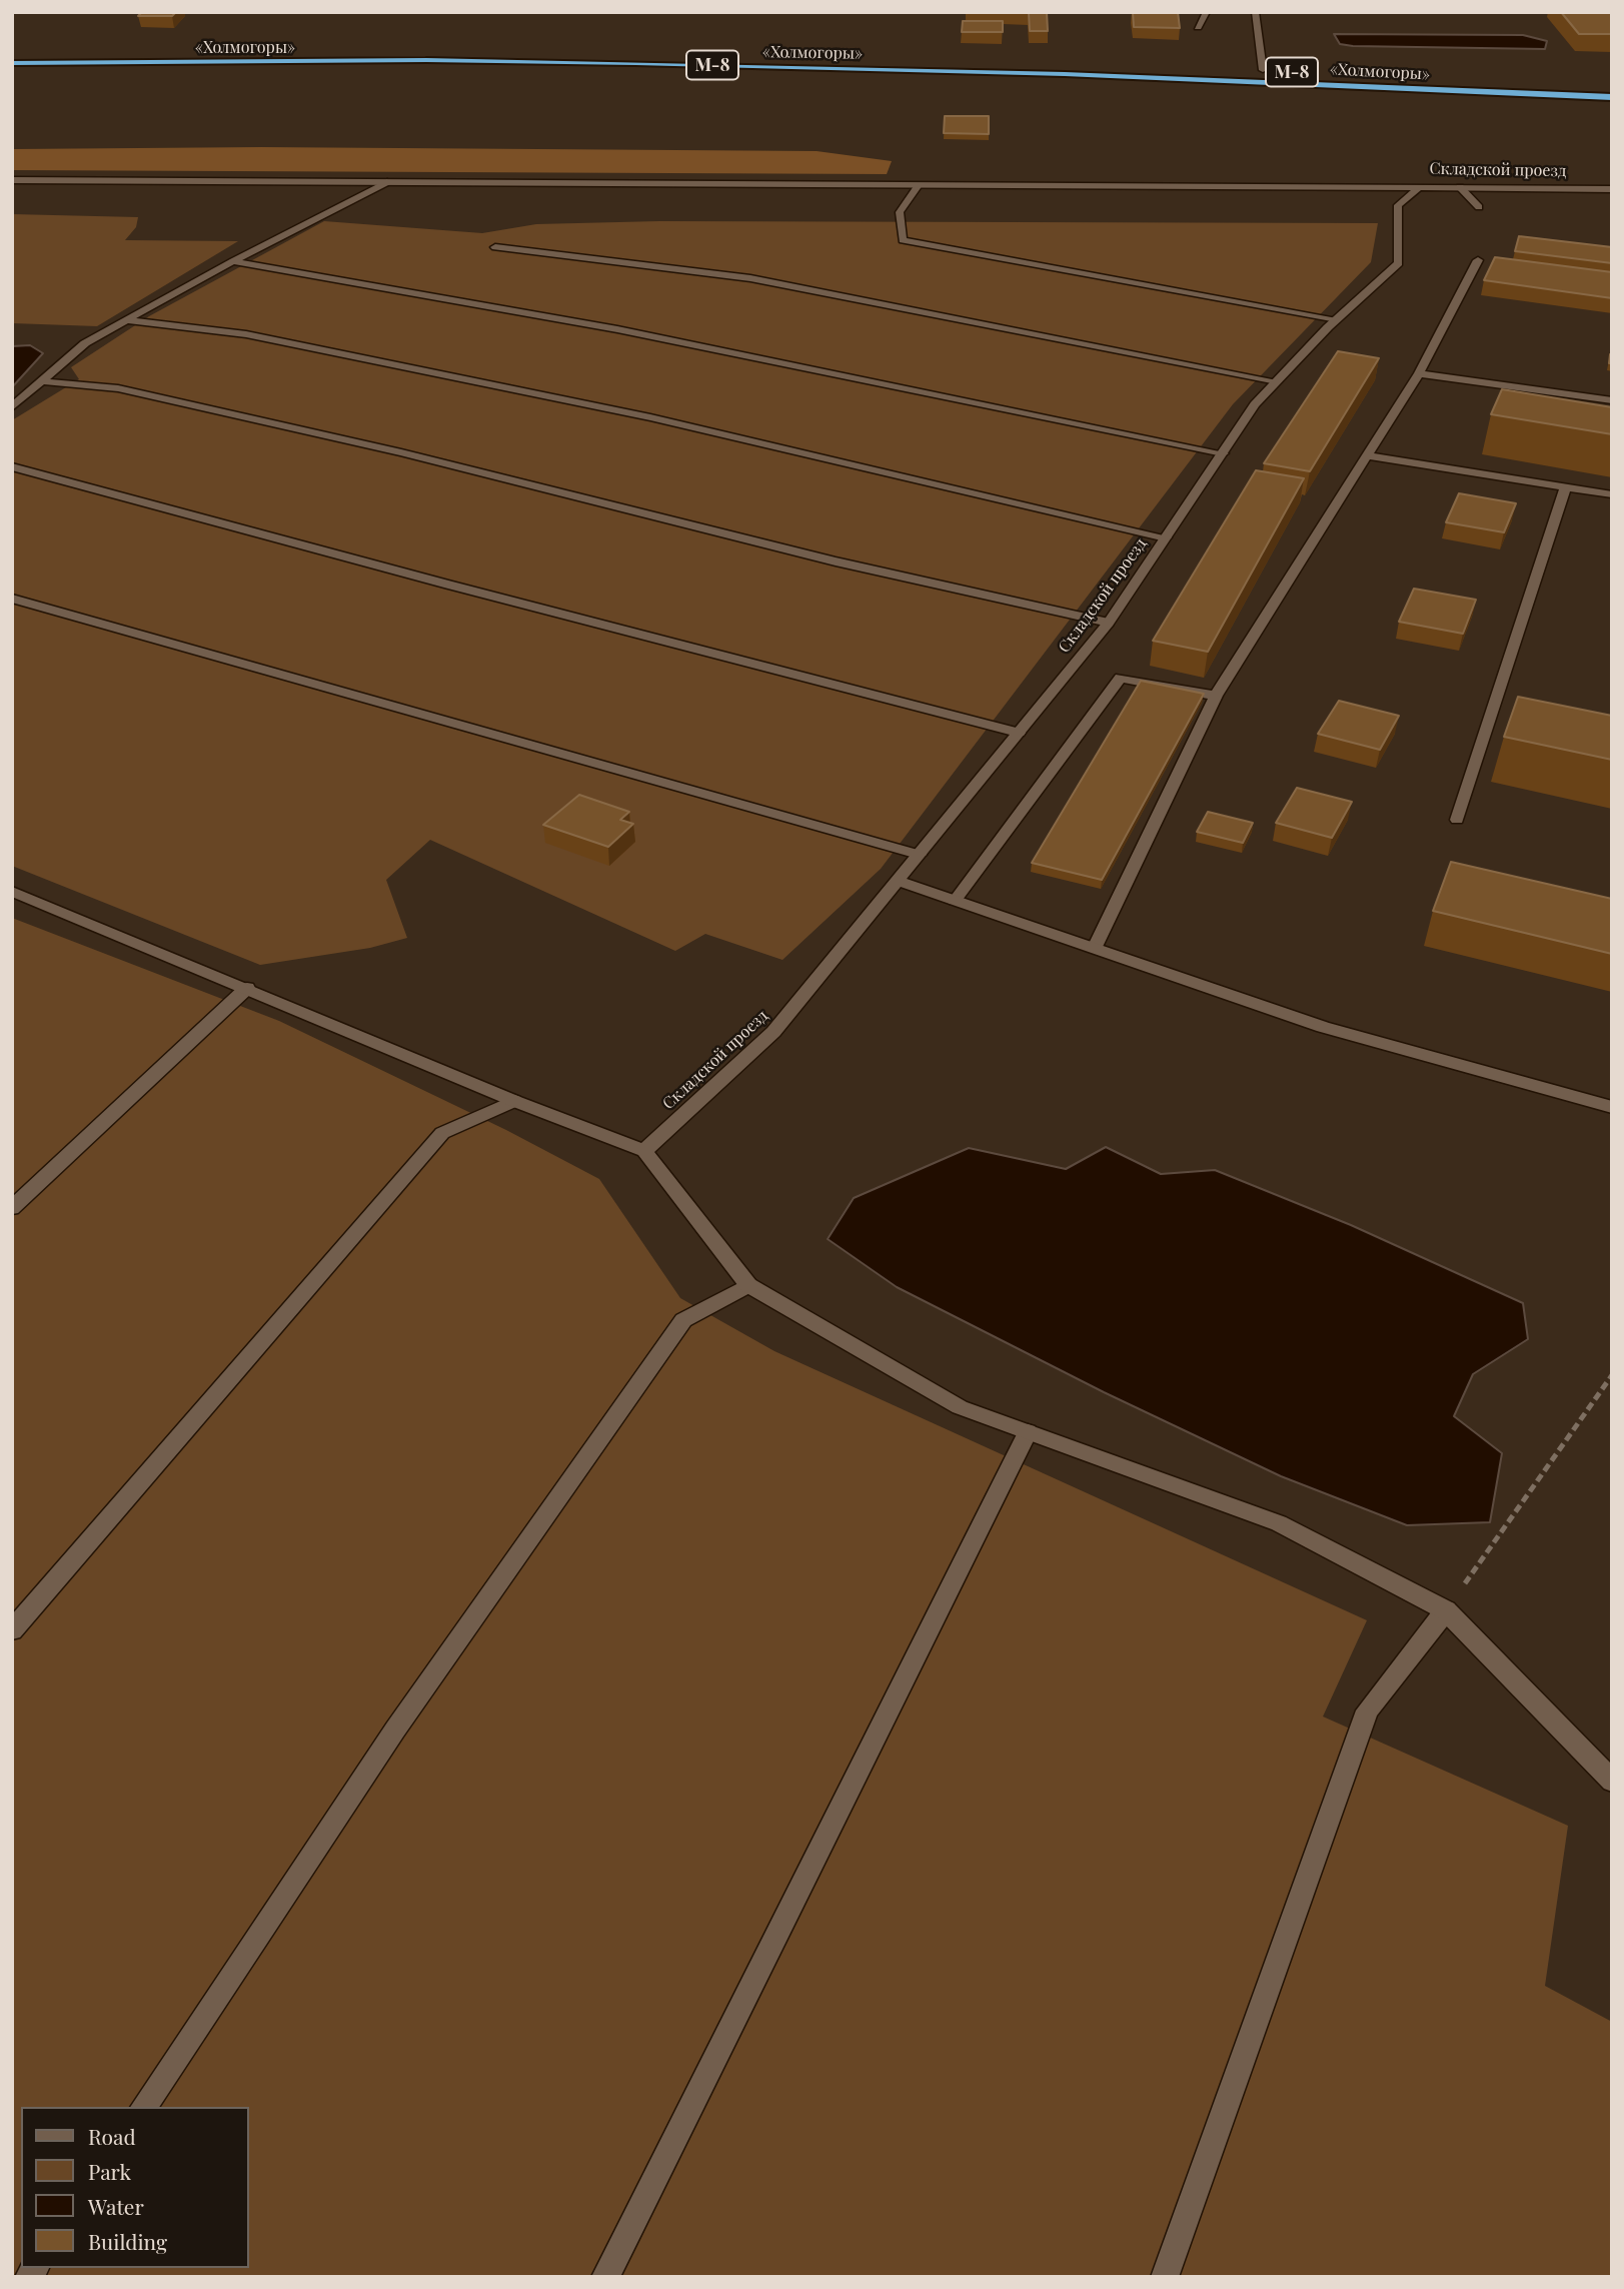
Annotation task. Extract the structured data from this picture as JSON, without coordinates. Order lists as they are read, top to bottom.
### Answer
{
  "streets": {
    "highway": ["«Холмогоры»", "М-8"],
    "street": ["Складской проезд"]
  },
  "legend": [
    "Road",
    "Park",
    "Water",
    "Building"
  ]
}
